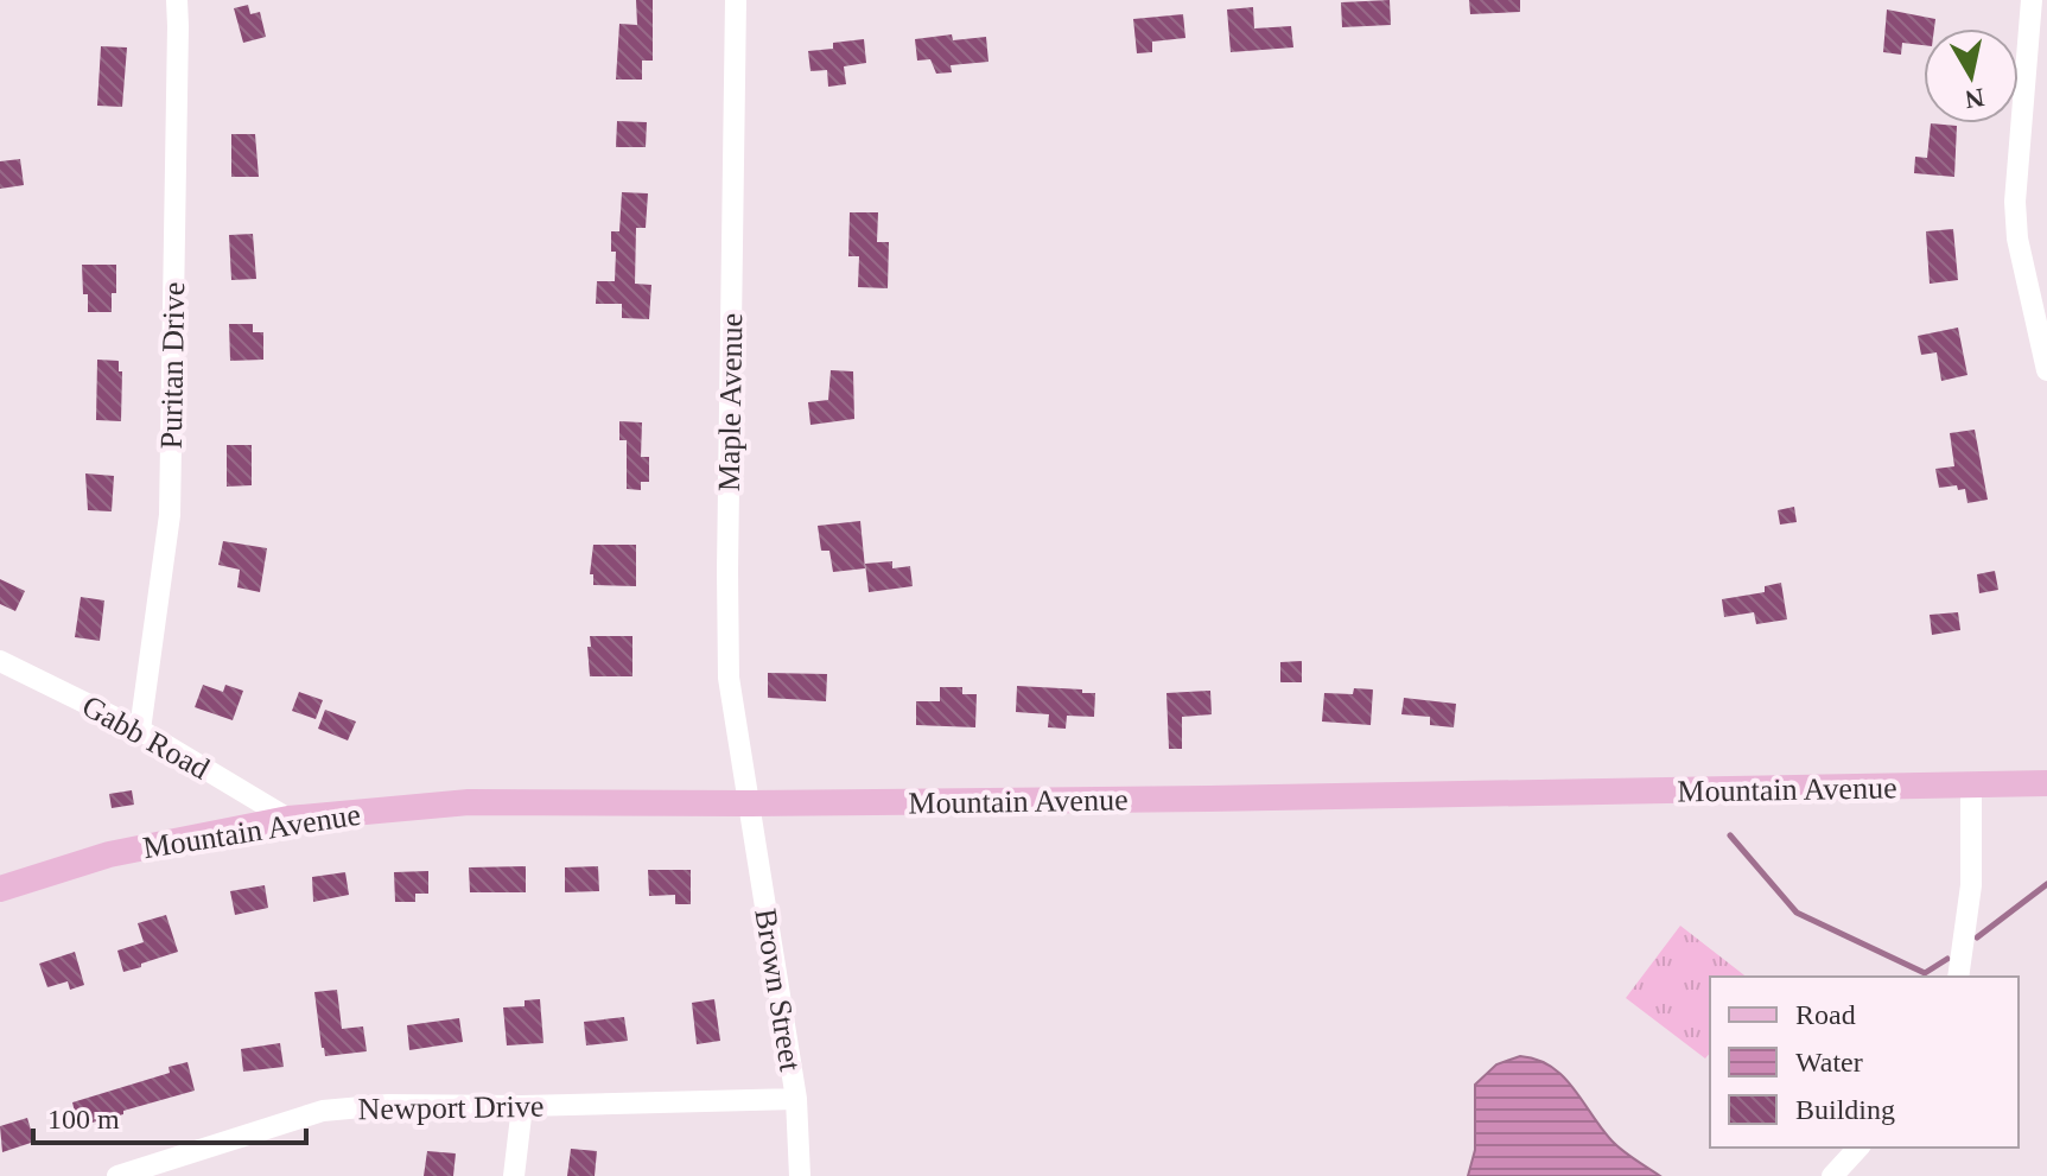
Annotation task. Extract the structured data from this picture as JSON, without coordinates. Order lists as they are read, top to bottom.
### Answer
{
  "streets": {
    "main road": ["Mountain Avenue"],
    "street": [
      "Puritan Drive",
      "Maple Avenue",
      "Gabb Road",
      "Brown Street",
      "Newport Drive"
    ]
  },
  "crossings": [
    ["Puritan Drive", "Gabb Road"],
    ["Maple Avenue", "Mountain Avenue"],
    ["Maple Avenue", "Brown Street"],
    ["Gabb Road", "Mountain Avenue"],
    ["Mountain Avenue", "Brown Street"],
    ["Brown Street", "Newport Drive"]
  ],
  "legend": ["Road", "Water", "Building"],
  "scale_bar": "100 m",
  "north": "bottom"
}
